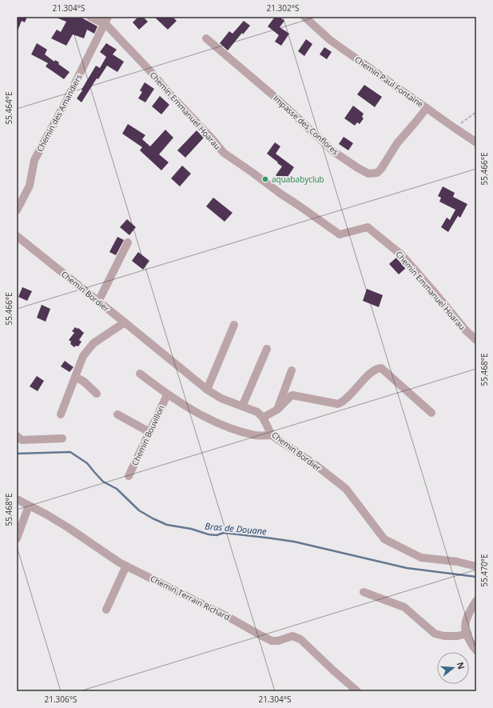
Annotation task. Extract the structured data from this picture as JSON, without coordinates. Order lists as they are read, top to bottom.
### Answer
{
  "streets": {
    "street": [
      "Chemin Paul Fontaine",
      "Chemin Emmanuel Hoarau",
      "Chemin des Amandiers",
      "Impasse des Conflores",
      "Chemin Bordier",
      "Chemin Bouvillon",
      "Chemin Terrain Richard"
    ]
  },
  "crossings": [
    ["Chemin Paul Fontaine", "Impasse des Conflores"],
    ["Chemin Emmanuel Hoarau", "Chemin des Amandiers"],
    ["Chemin Bordier", "Chemin Bouvillon"]
  ],
  "water": ["Bras de Douane"],
  "places": ["aquababyclub"],
  "north": "right",
  "coordinates": [
    "21.304°S",
    "21.302°S",
    "55.464°E",
    "55.466°E",
    "55.468°E",
    "55.470°E",
    "21.306°S"
  ]
}
